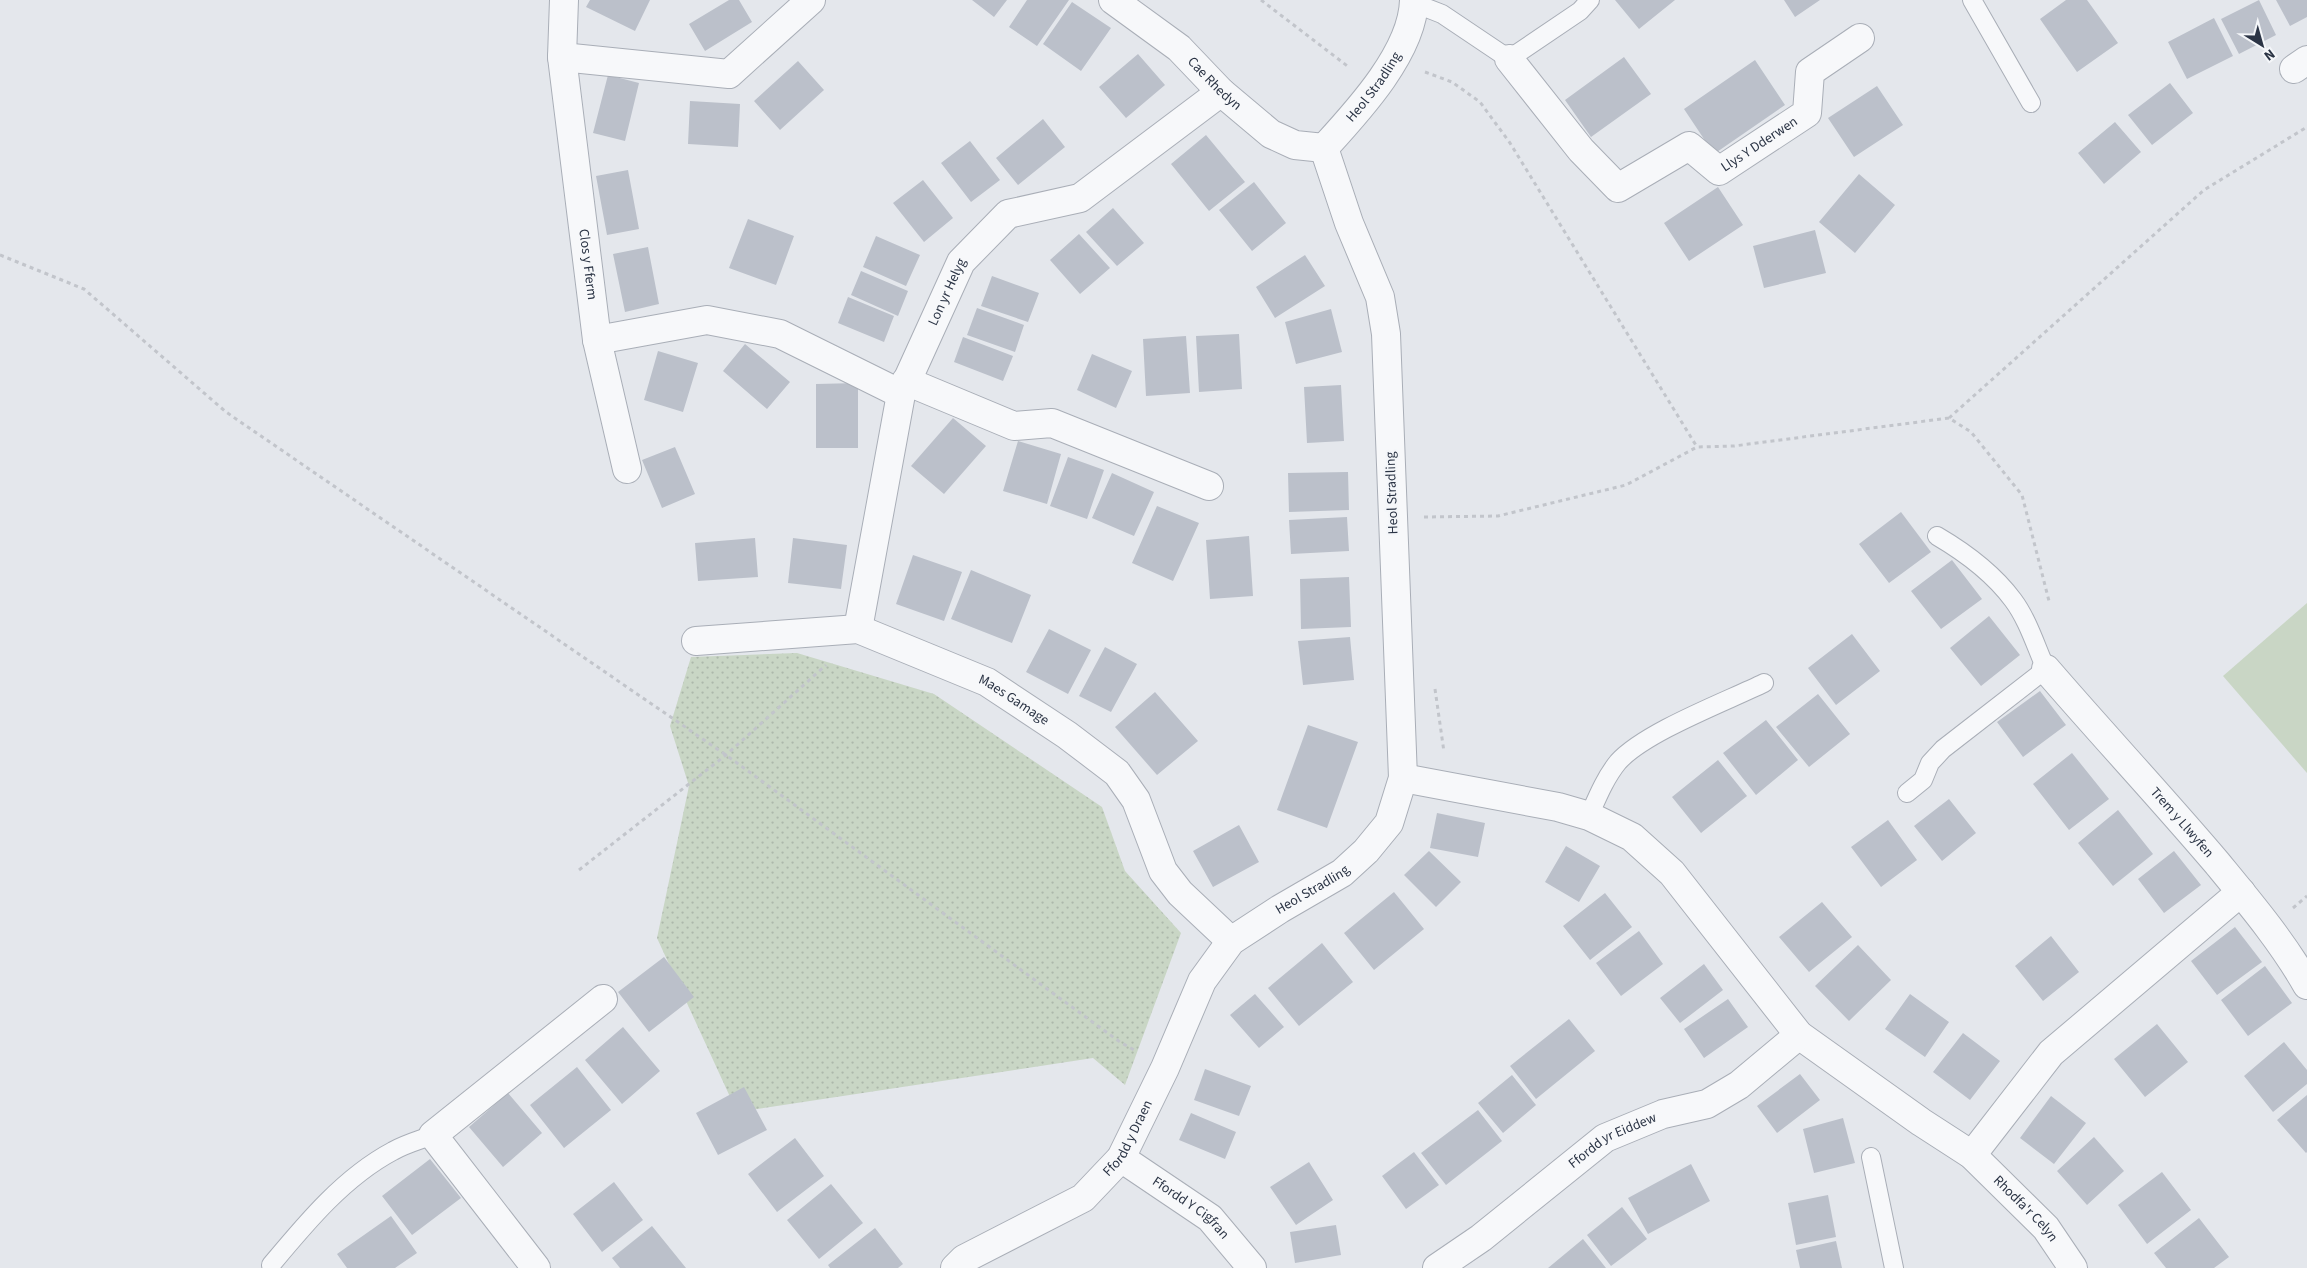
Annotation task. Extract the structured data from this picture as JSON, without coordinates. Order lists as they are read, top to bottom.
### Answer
{
  "streets": {
    "street": [
      "Cae Rhedyn",
      "Heol Stradling",
      "Llys Y Dderwen",
      "Clos y Fferm",
      "Lon yr Helyg",
      "Maes Gamage",
      "Trem y Llwyfen",
      "Ffordd y Draen",
      "Ffordd yr Eiddew",
      "Ffordd Y Cigfran",
      "Rhodfa'r Celyn"
    ]
  },
  "crossings": [
    ["Cae Rhedyn", "Heol Stradling"],
    ["Cae Rhedyn", "Lon yr Helyg"],
    ["Heol Stradling", "Maes Gamage"],
    ["Heol Stradling", "Ffordd y Draen"],
    ["Heol Stradling", "Rhodfa'r Celyn"],
    ["Lon yr Helyg", "Maes Gamage"],
    ["Maes Gamage", "Ffordd y Draen"],
    ["Ffordd y Draen", "Ffordd Y Cigfran"],
    ["Ffordd yr Eiddew", "Rhodfa'r Celyn"]
  ],
  "north": "bottom right"
}
